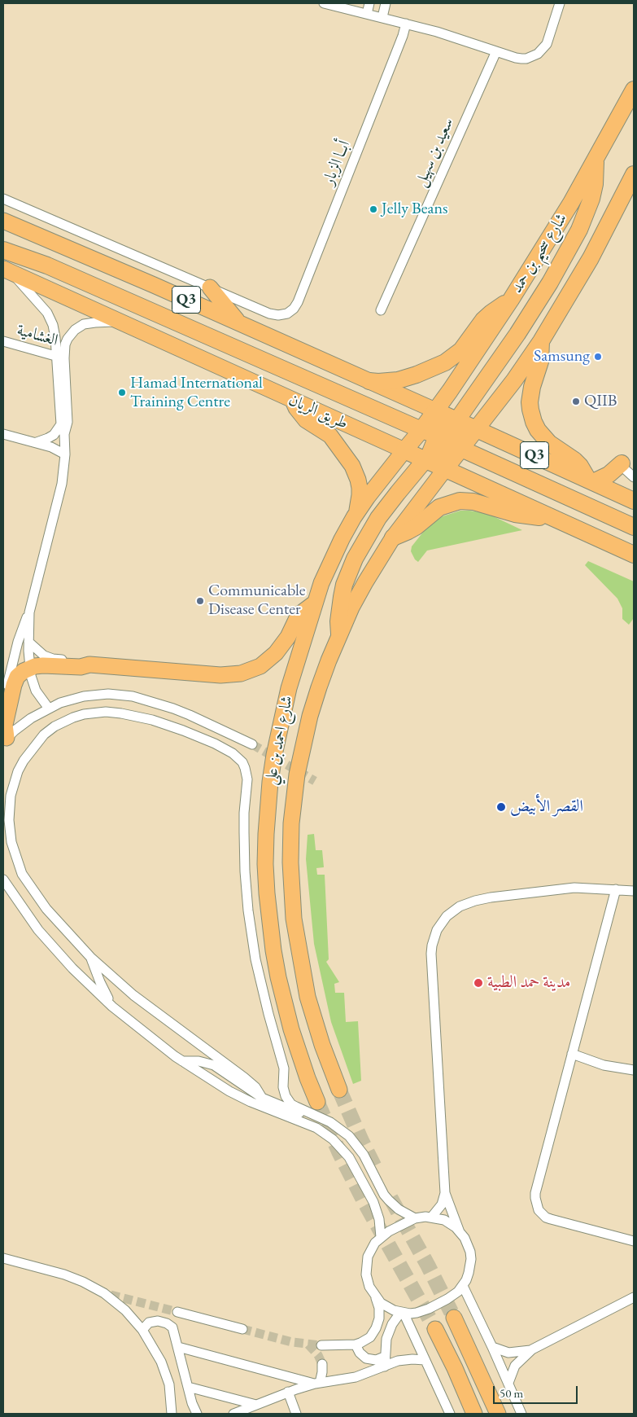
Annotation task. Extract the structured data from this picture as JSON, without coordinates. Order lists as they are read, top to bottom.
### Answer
{
  "streets": {
    "highway": [
      "شارع سحيم بن حمد",
      "Q3",
      "طريق الريان",
      "شارع احمد بن علي"
    ],
    "street": ["سعيد بن سهيل", "أبــا الزبار", "الغشامية"]
  },
  "crossings": [
    ["شارع سحيم بن حمد", "Q3"],
    ["شارع سحيم بن حمد", "شارع احمد بن علي"],
    ["Q3", "شارع احمد بن علي"],
    ["طريق الريان", "شارع احمد بن علي"]
  ],
  "places": [
    "Jelly Beans",
    "Samsung",
    "Hamad International Training Centre",
    "QIIB",
    "Communicable Disease Center",
    "القصر الأبيض",
    "مدينة حمد الطبية"
  ],
  "scale_bar": "50 m"
}
